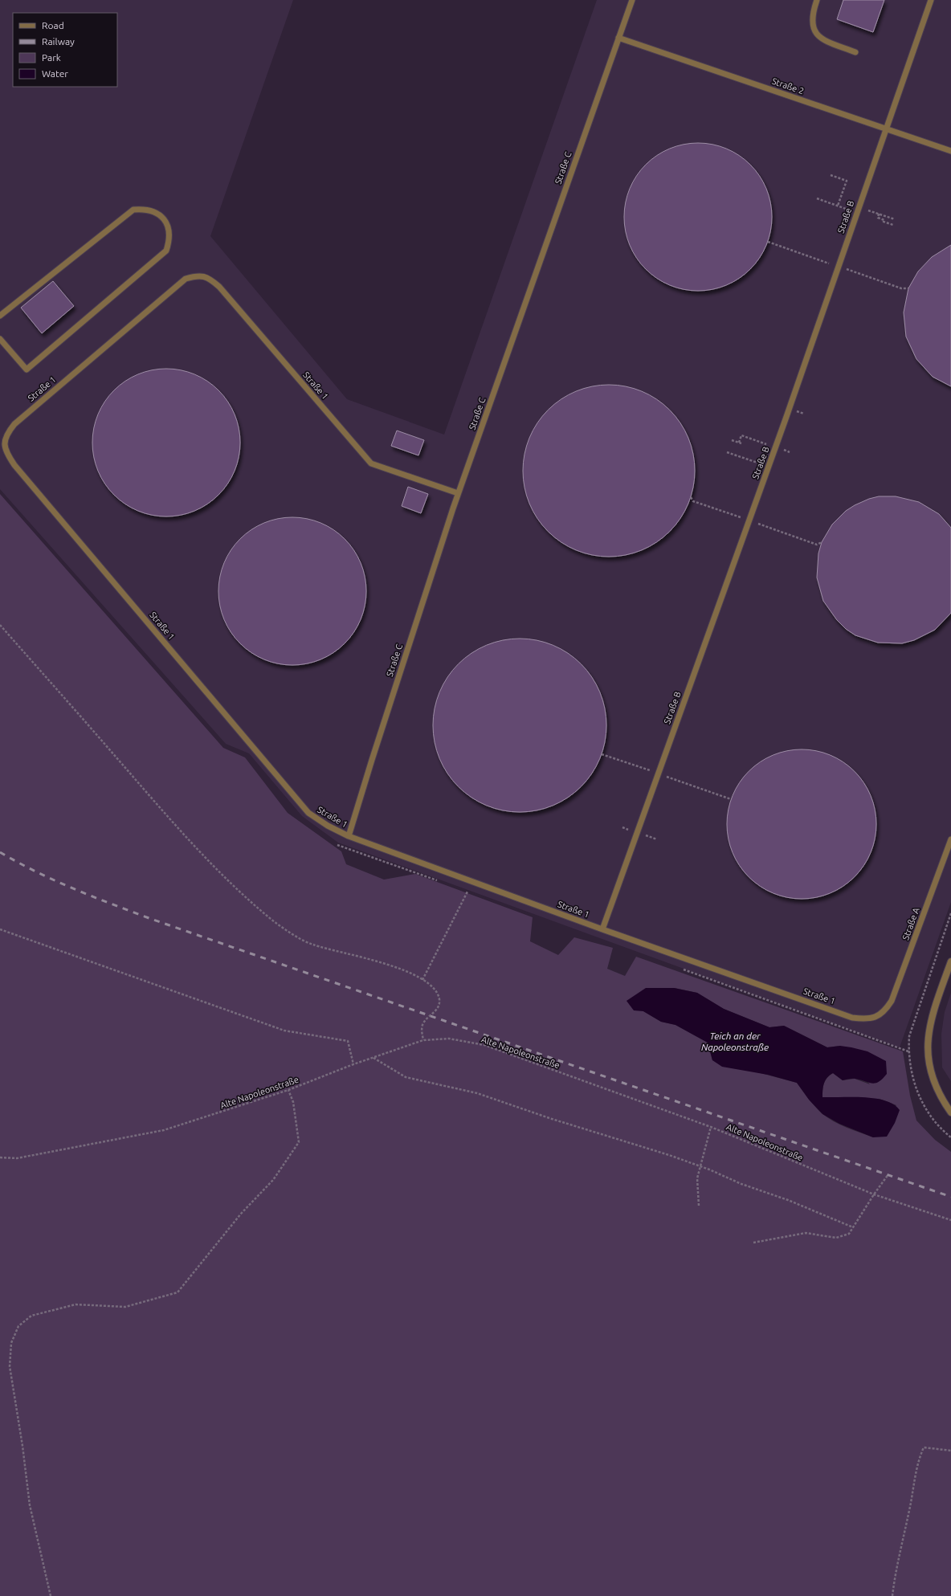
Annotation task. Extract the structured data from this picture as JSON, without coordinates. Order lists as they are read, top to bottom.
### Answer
{
  "streets": {
    "lane": [
      "Straße 2",
      "Straße C",
      "Straße B",
      "Straße 1",
      "Straße A"
    ],
    "path": ["Alte Napoleonstraße"]
  },
  "crossings": [
    ["Straße 2", "Straße C"],
    ["Straße 2", "Straße B"],
    ["Straße C", "Straße 1"],
    ["Straße B", "Straße 1"],
    ["Straße 1", "Straße A"]
  ],
  "water": ["Teich an der Napoleonstraße"],
  "legend": [
    "Road",
    "Railway",
    "Park",
    "Water"
  ]
}
